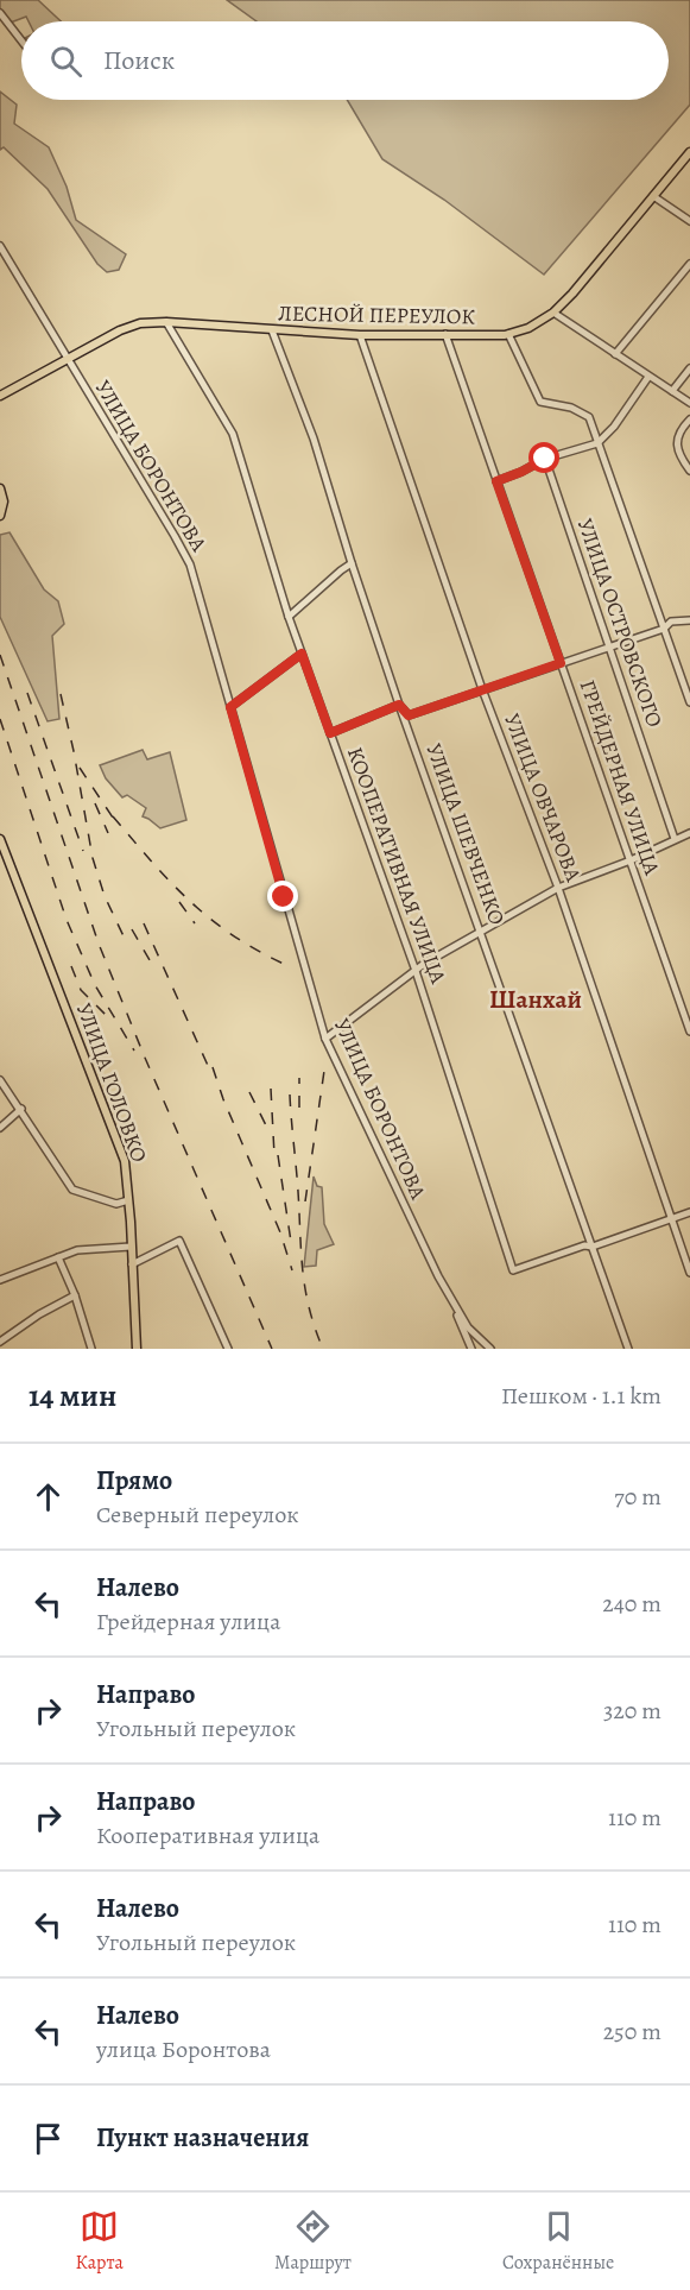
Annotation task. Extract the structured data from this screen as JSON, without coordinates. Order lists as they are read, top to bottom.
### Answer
{
  "streets": {
    "main road": ["ЛЕСНОЙ ПЕРЕУЛОК", "УЛИЦА ГОЛОВКО"],
    "street": [
      "УЛИЦА БОРОНТОВА",
      "УЛИЦА ОСТРОВСКОГО",
      "ГРЕЙДЕРНАЯ УЛИЦА",
      "УЛИЦА ОВЧАРОВА",
      "УЛИЦА ШЕВЧЕНКО",
      "КООПЕРАТИВНАЯ УЛИЦА"
    ]
  },
  "crossings": [
    ["ЛЕСНОЙ ПЕРЕУЛОК", "УЛИЦА БОРОНТОВА"],
    ["ЛЕСНОЙ ПЕРЕУЛОК", "ГРЕЙДЕРНАЯ УЛИЦА"],
    ["ЛЕСНОЙ ПЕРЕУЛОК", "УЛИЦА ОВЧАРОВА"],
    ["ЛЕСНОЙ ПЕРЕУЛОК", "УЛИЦА ШЕВЧЕНКО"],
    ["ЛЕСНОЙ ПЕРЕУЛОК", "КООПЕРАТИВНАЯ УЛИЦА"],
    ["УЛИЦА ШЕВЧЕНКО", "КООПЕРАТИВНАЯ УЛИЦА"]
  ],
  "districts": ["Шанхай"],
  "page": {
    "search": "Поиск",
    "heading": ["14 мин", "Пешком · 1.1 km"],
    "list": [
      ["Прямо", "Северный переулок", "70 m"],
      ["Налево", "Грейдерная улица", "240 m"],
      ["Направо", "Угольный переулок", "320 m"],
      ["Направо", "Кооперативная улица", "110 m"],
      ["Налево", "Угольный переулок", "110 m"],
      ["Налево", "улица Боронтова", "250 m"],
      "Пункт назначения"
    ],
    "nav": ["Карта", "Маршрут", "Сохранённые"]
  }
}
